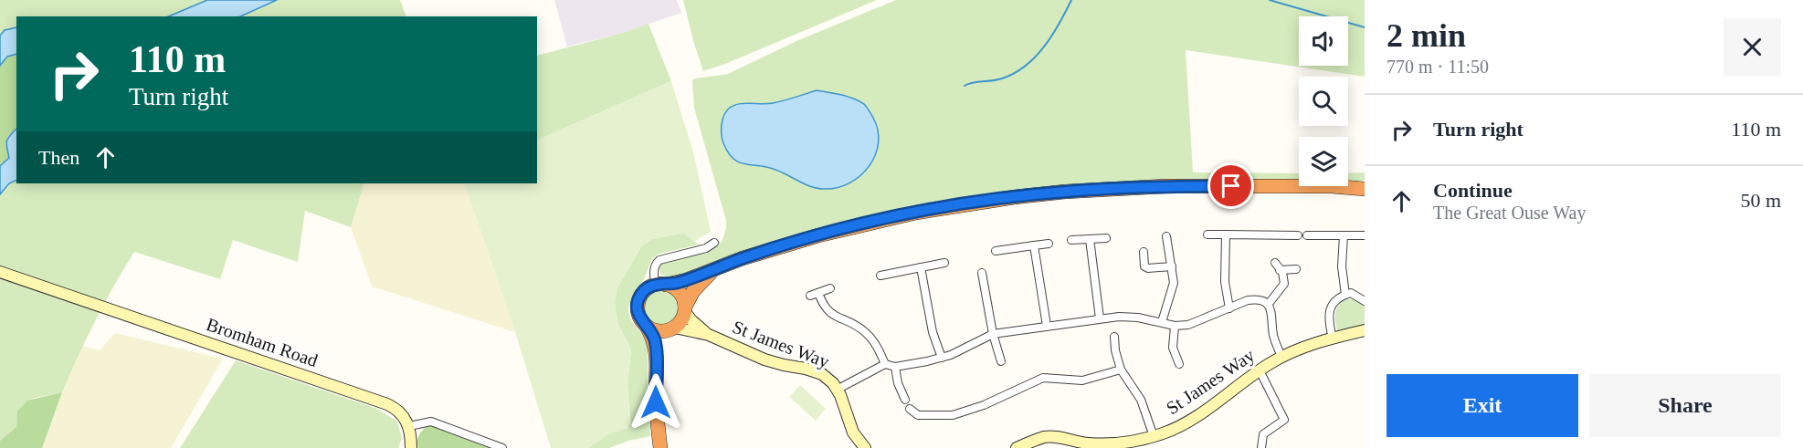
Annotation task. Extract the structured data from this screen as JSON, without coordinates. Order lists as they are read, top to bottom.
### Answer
{
  "streets": {
    "street": ["Bromham Road", "St James Way"]
  },
  "page": {
    "heading": ["2 min", "770 m · 11:50"],
    "turn": ["110 m", "Turn right"],
    "list": [
      {
        "name": "Turn right",
        "value": "110 m"
      },
      {
        "name": "Continue",
        "note": "The Great Ouse Way",
        "value": "50 m"
      }
    ],
    "then": "Then",
    "buttons": ["Exit", "Share"]
  }
}
